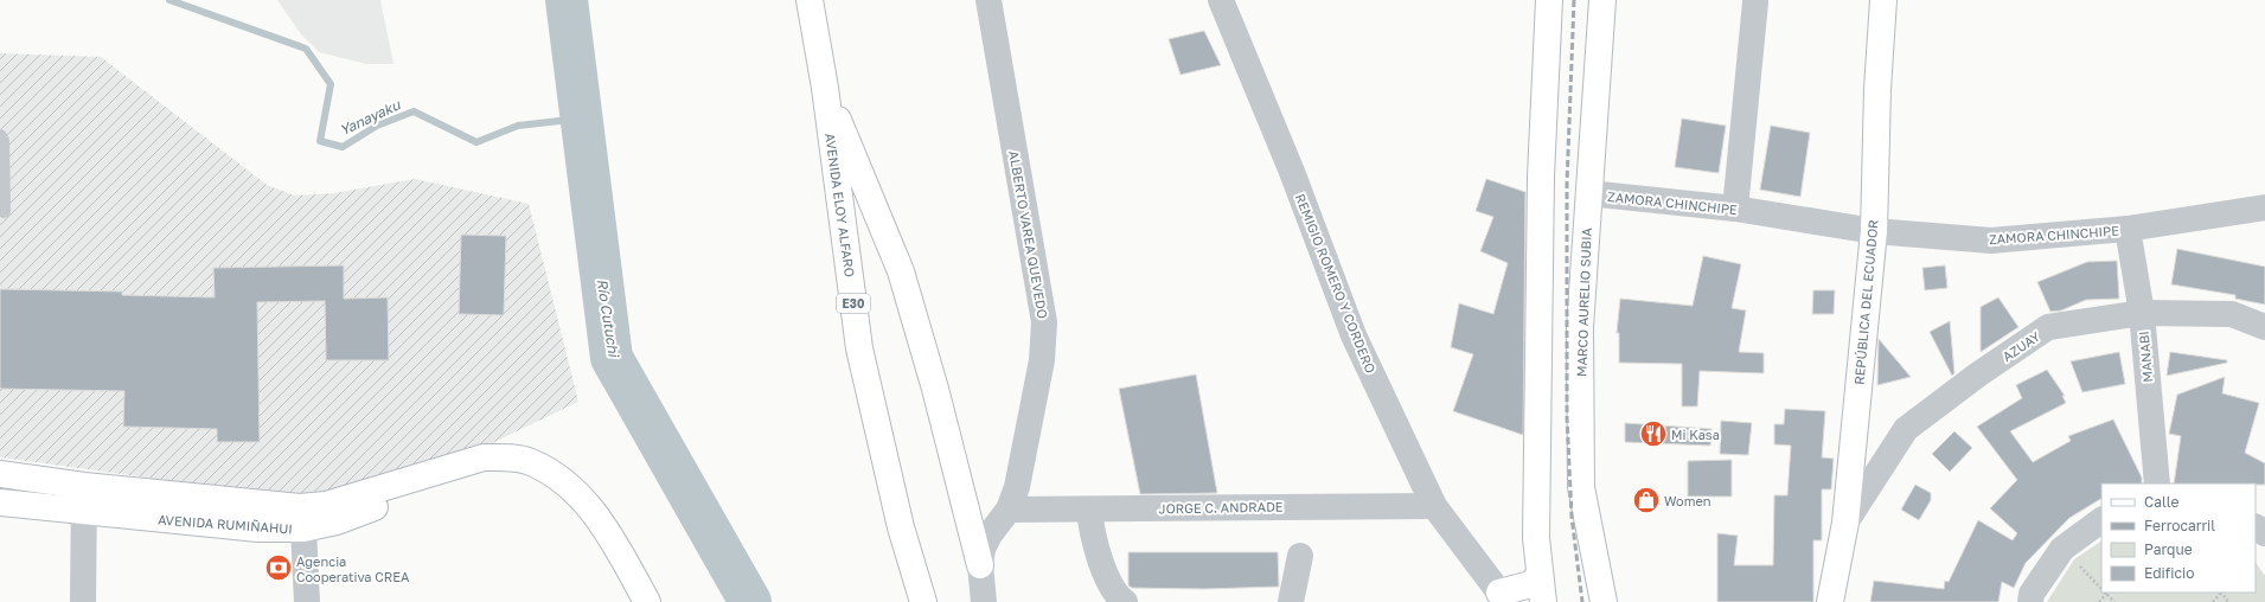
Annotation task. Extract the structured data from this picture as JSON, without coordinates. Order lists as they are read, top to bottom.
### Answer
{
  "streets": {
    "main road": [
      "AVENIDA ELOY ALFARO",
      "MARCO AURELIO SUBIA",
      "REPÚBLICA DEL ECUADOR",
      "E30",
      "AVENIDA RUMIÑAHUI"
    ],
    "street": [
      "ZAMORA CHINCHIPE",
      "ALBERTO VAREA QUEVEDO",
      "REMIGIO ROMERO Y CORDERO",
      "AZUAY",
      "MANABI",
      "JORGE C. ANDRADE"
    ]
  },
  "crossings": [
    ["ZAMORA CHINCHIPE", "MARCO AURELIO SUBIA"],
    ["ZAMORA CHINCHIPE", "REPÚBLICA DEL ECUADOR"],
    ["ZAMORA CHINCHIPE", "MANABI"],
    ["ALBERTO VAREA QUEVEDO", "JORGE C. ANDRADE"],
    ["REMIGIO ROMERO Y CORDERO", "JORGE C. ANDRADE"],
    ["REPÚBLICA DEL ECUADOR", "AZUAY"],
    ["AZUAY", "MANABI"]
  ],
  "water": ["Yanayaku", "Río Cutuchi"],
  "places": {
    "restaurant": ["Mi Kasa"],
    "shop": ["Women"],
    "bank": ["Agencia Cooperativa CREA"]
  },
  "legend": [
    "Calle",
    "Ferrocarril",
    "Parque",
    "Edificio"
  ]
}
